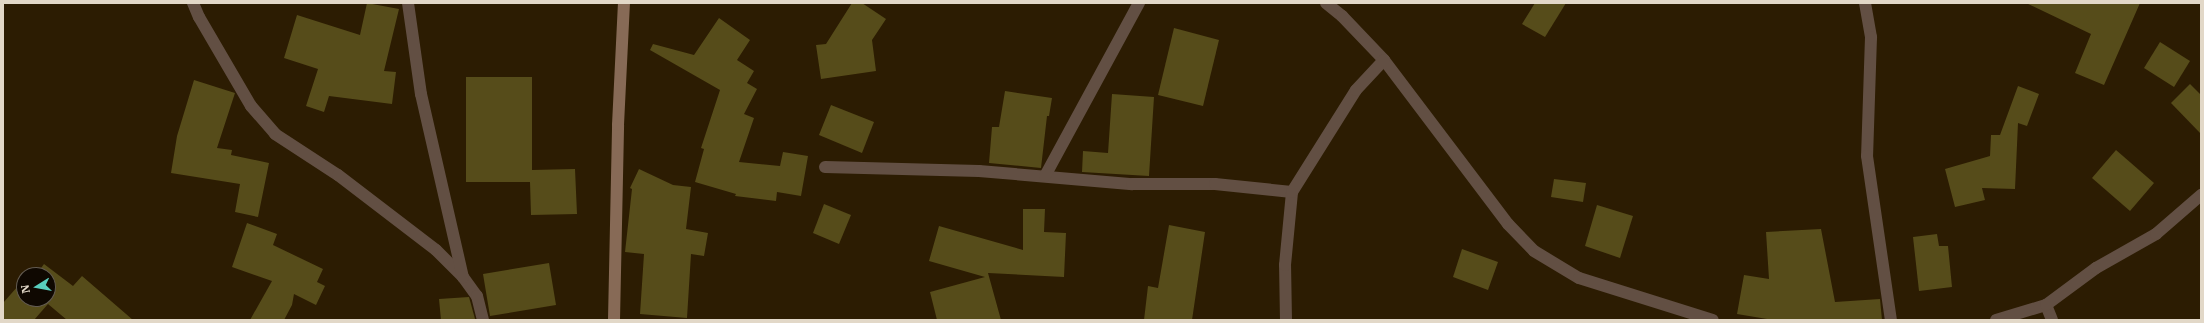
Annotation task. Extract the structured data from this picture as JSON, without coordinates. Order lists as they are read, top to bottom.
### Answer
{
  "north": "left"
}
